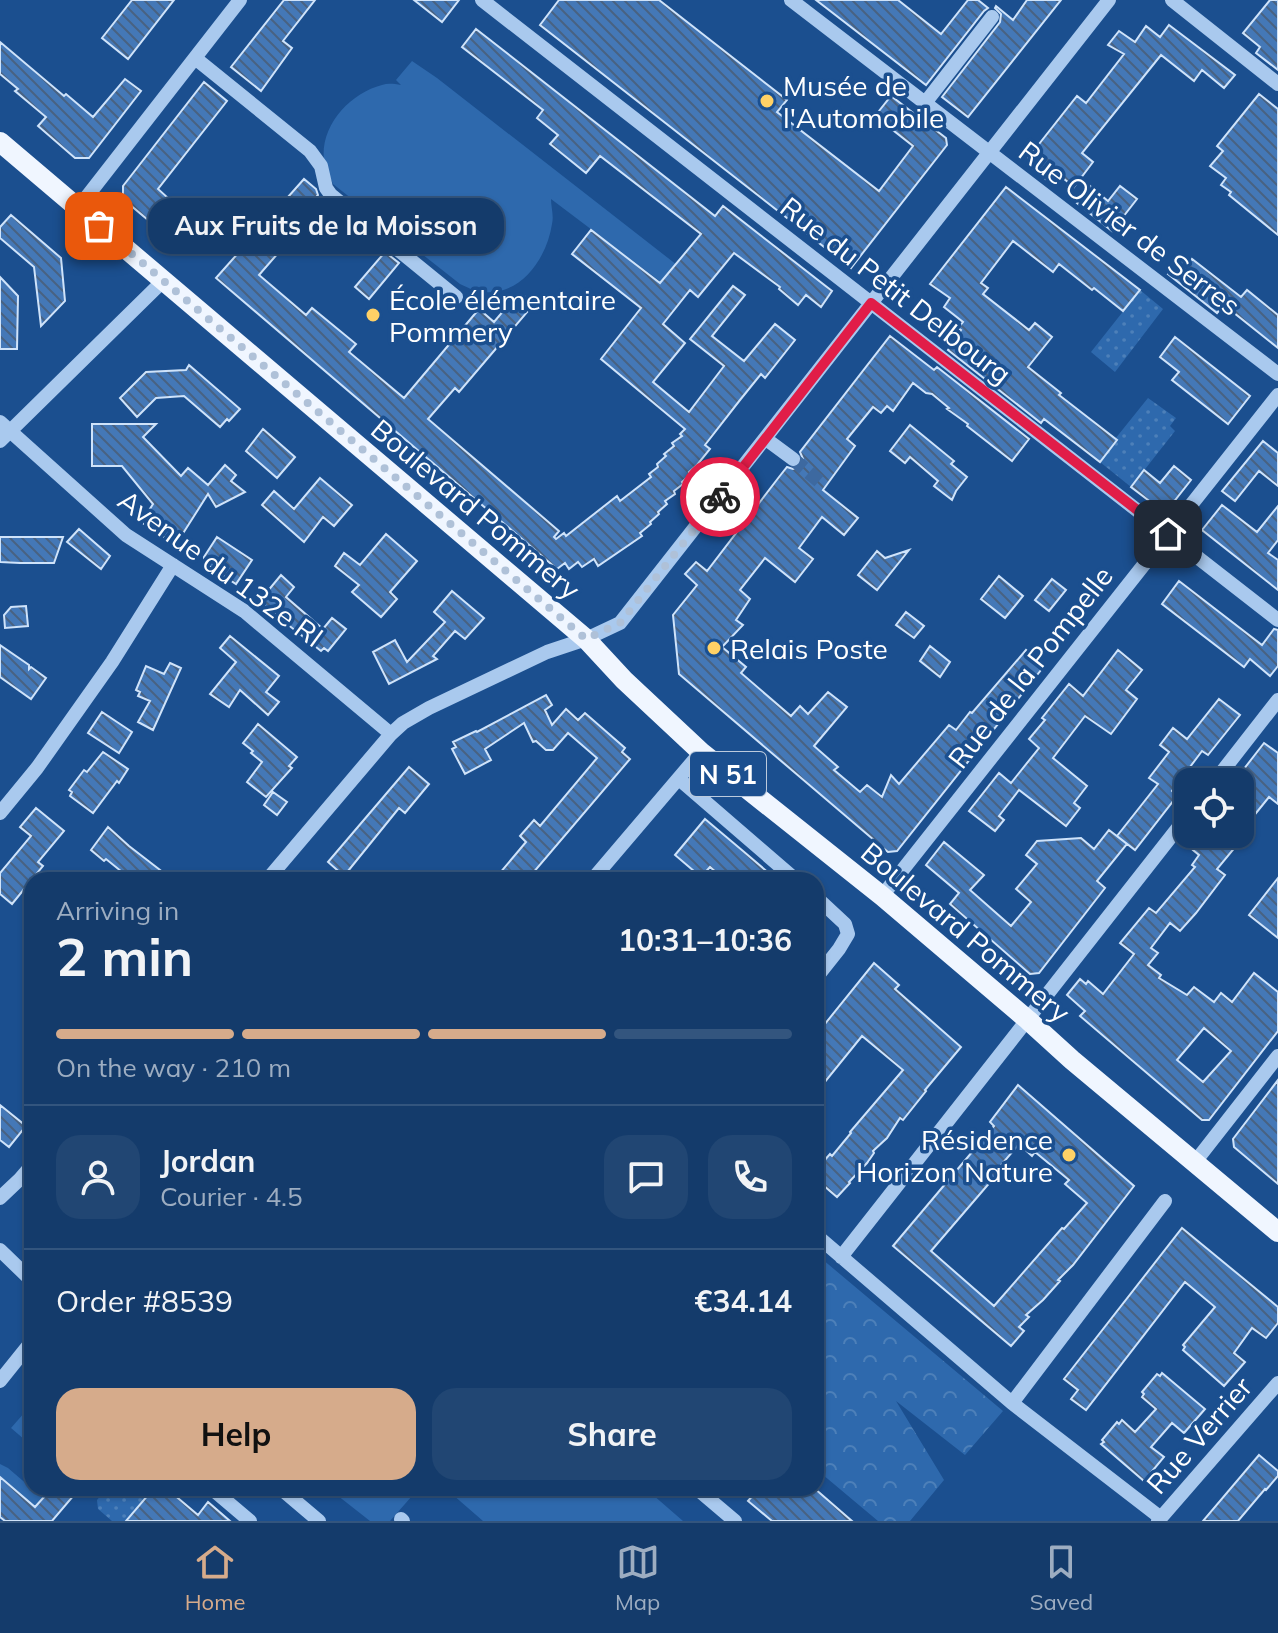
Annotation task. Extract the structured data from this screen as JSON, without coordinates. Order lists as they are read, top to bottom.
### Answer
{
  "streets": {
    "main road": ["Boulevard Pommery", "N 51"],
    "street": [
      "Rue Olivier de Serres",
      "Rue du Petit Delbourg",
      "Avenue du 132e RI",
      "Rue de la Pompelle",
      "Rue Verrier"
    ]
  },
  "crossings": [
    ["Rue du Petit Delbourg", "Rue de la Pompelle"],
    ["Boulevard Pommery", "Rue de la Pompelle"]
  ],
  "places": [
    "Musée de l'Automobile",
    "Aux Fruits de la Moisson",
    "École élémentaire Pommery",
    "Relais Poste",
    "Résidence Horizon Nature"
  ],
  "page": {
    "bubble": "Aux Fruits de la Moisson",
    "heading": ["2 min", "Arriving in", "10:31–10:36"],
    "panel": [
      "Jordan",
      "Courier · 4.5",
      "Order #8539",
      "€34.14"
    ],
    "bar": "On the way · 210 m",
    "buttons": ["Help", "Share"],
    "tabs": ["Home", "Map", "Saved"]
  }
}
